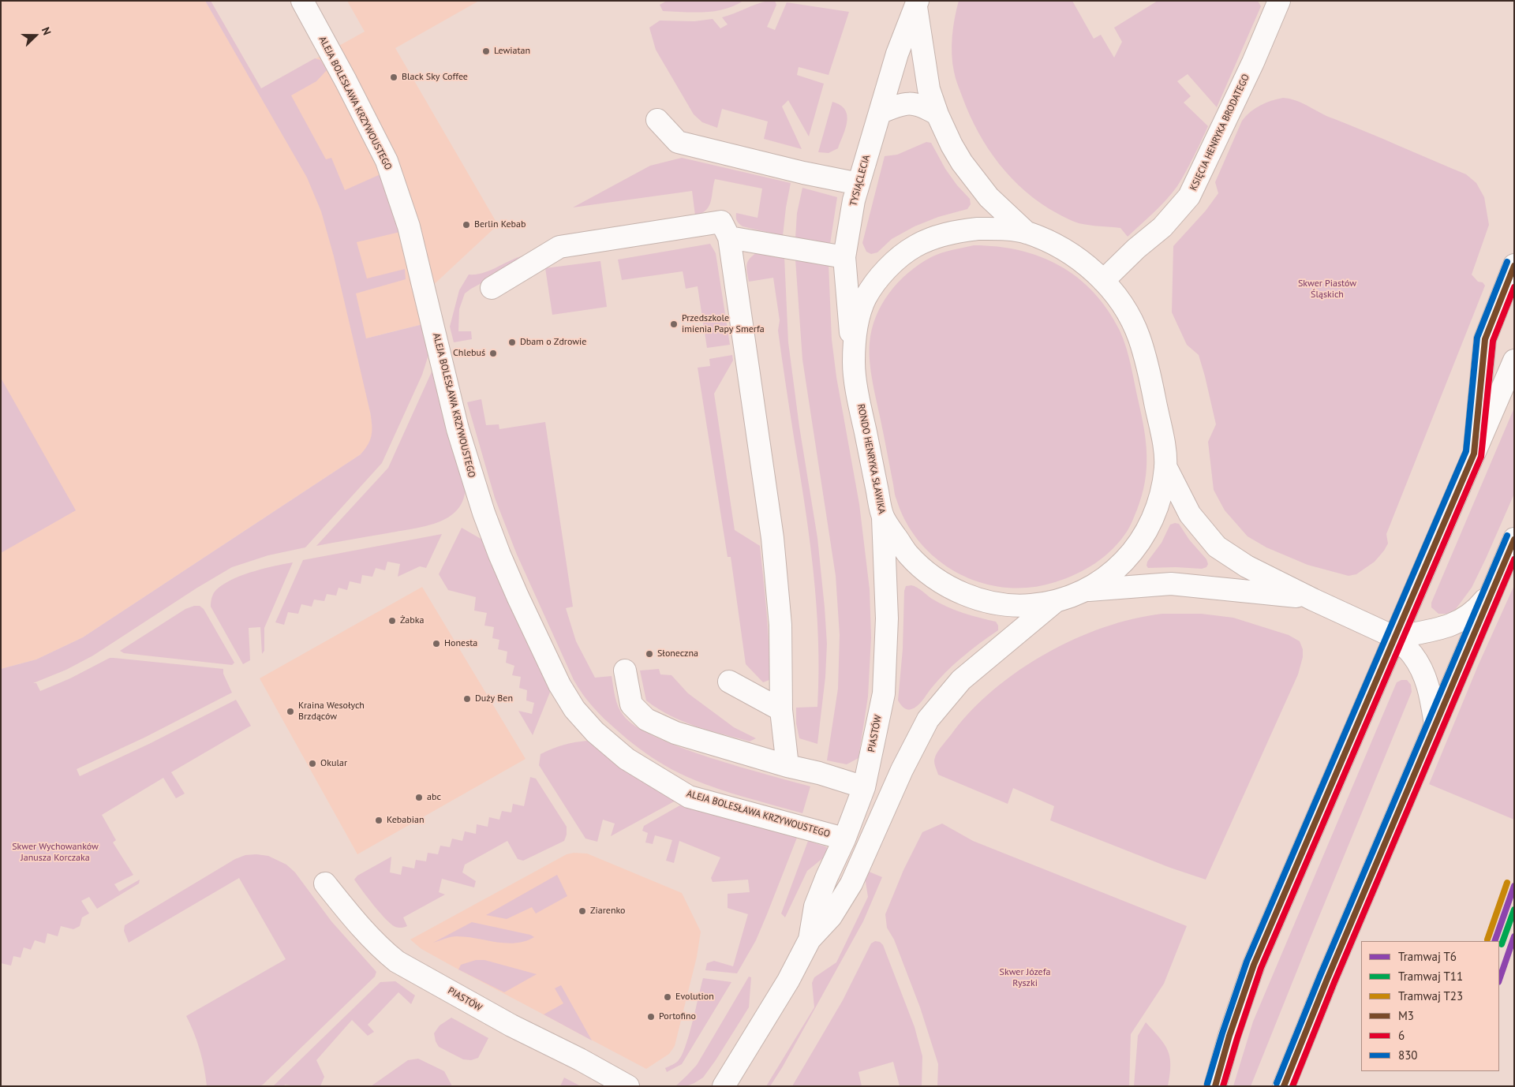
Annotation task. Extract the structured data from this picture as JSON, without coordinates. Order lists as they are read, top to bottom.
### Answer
{
  "streets": {
    "street": [
      "ALEJA BOLESŁAWA KRZYWOUSTEGO",
      "KSIĘCIA HENRYKA BRODATEGO",
      "TYSIĄCLECIA",
      "RONDO HENRYKA SŁAWIKA",
      "PIASTÓW"
    ]
  },
  "crossings": [
    ["KSIĘCIA HENRYKA BRODATEGO", "RONDO HENRYKA SŁAWIKA"],
    ["TYSIĄCLECIA", "RONDO HENRYKA SŁAWIKA"],
    ["RONDO HENRYKA SŁAWIKA", "PIASTÓW"]
  ],
  "parks": ["Skwer Piastów Śląskich", "Skwer Wychowanków Janusza Korczaka", "Skwer Józefa Ryszki"],
  "places": [
    "Lewiatan",
    "Black Sky Coffee",
    "Berlin Kebab",
    "Przedszkole imienia Papy Smerfa",
    "Dbam o Zdrowie",
    "Chlebuś",
    "Żabka",
    "Honesta",
    "Słoneczna",
    "Duży Ben",
    "Kraina Wesołych Brzdąców",
    "Okular",
    "abc",
    "Kebabian",
    "Ziarenko",
    "Evolution",
    "Portofino"
  ],
  "lines": [
    "transit line 830",
    "transit line M3",
    "transit line 6",
    "tram line T23",
    "tram line T6",
    "tram line T11"
  ],
  "legend": [
    "Tramwaj T6",
    "Tramwaj T11",
    "Tramwaj T23",
    "M3",
    "6",
    "830"
  ],
  "north": "right"
}
